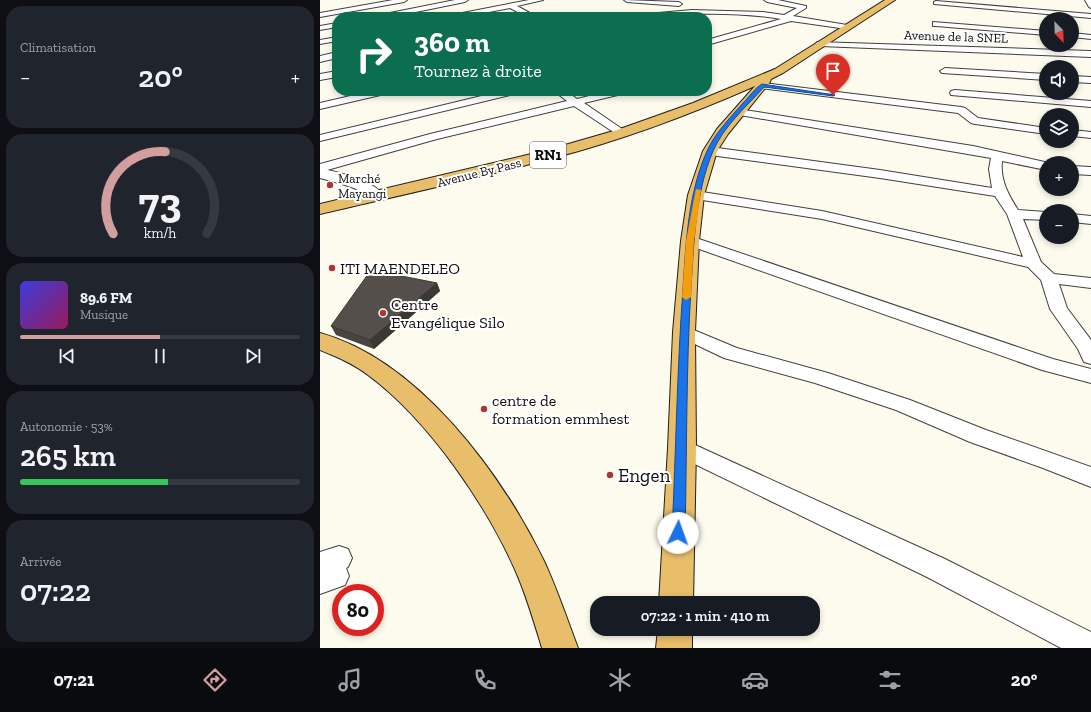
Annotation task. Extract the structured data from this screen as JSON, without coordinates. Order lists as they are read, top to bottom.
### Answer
{
  "streets": {
    "highway": ["RN1", "Avenue By Pass"],
    "street": ["Avenue de la SNEL"]
  },
  "crossings": [
    ["Avenue de la SNEL", "RN1"],
    ["RN1", "Avenue By Pass"]
  ],
  "places": [
    "Marché Mayangi",
    "ITI MAENDELEO",
    "Centre Evangélique Silo",
    "centre de formation emmhest",
    "Engen"
  ],
  "north": "bottom right",
  "page": {
    "tile": [
      "Climatisation",
      ["Autonomie · 53%", "265 km"],
      ["Arrivée", "07:22"]
    ],
    "map_buttons": ["+", "−"],
    "turn": ["360 m", "Tournez à droite"],
    "heat": ["−", "20°", "+"],
    "song": ["89.6 FM", "Musique"],
    "limit": "80",
    "trip": "07:22 · 1 min · 410 m",
    "tabs": ["07:21", "20°"],
    "gauge": ["73", "km/h"]
  }
}
